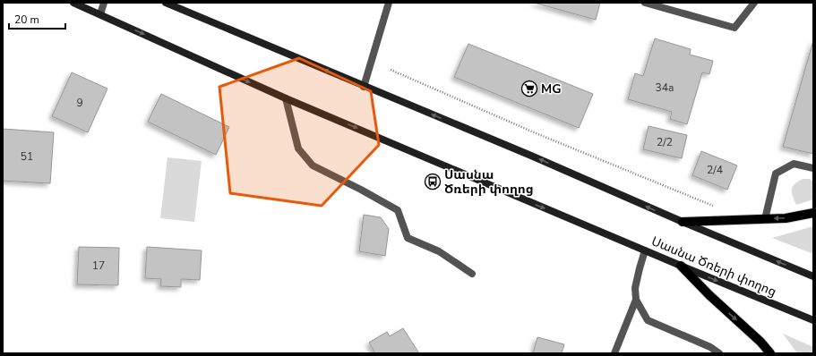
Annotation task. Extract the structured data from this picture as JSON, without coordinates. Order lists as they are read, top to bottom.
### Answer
{
  "streets": {
    "main road": ["Սասնա Ծռերի փողոց"]
  },
  "places": {
    "supermarket": ["MG"],
    "bus stop": ["Սասնա Ծռերի փողոց"]
  },
  "house_numbers": [
    "34a",
    "9",
    "2/2",
    "51",
    "2/4",
    "17"
  ],
  "scale_bar": "20 m"
}
